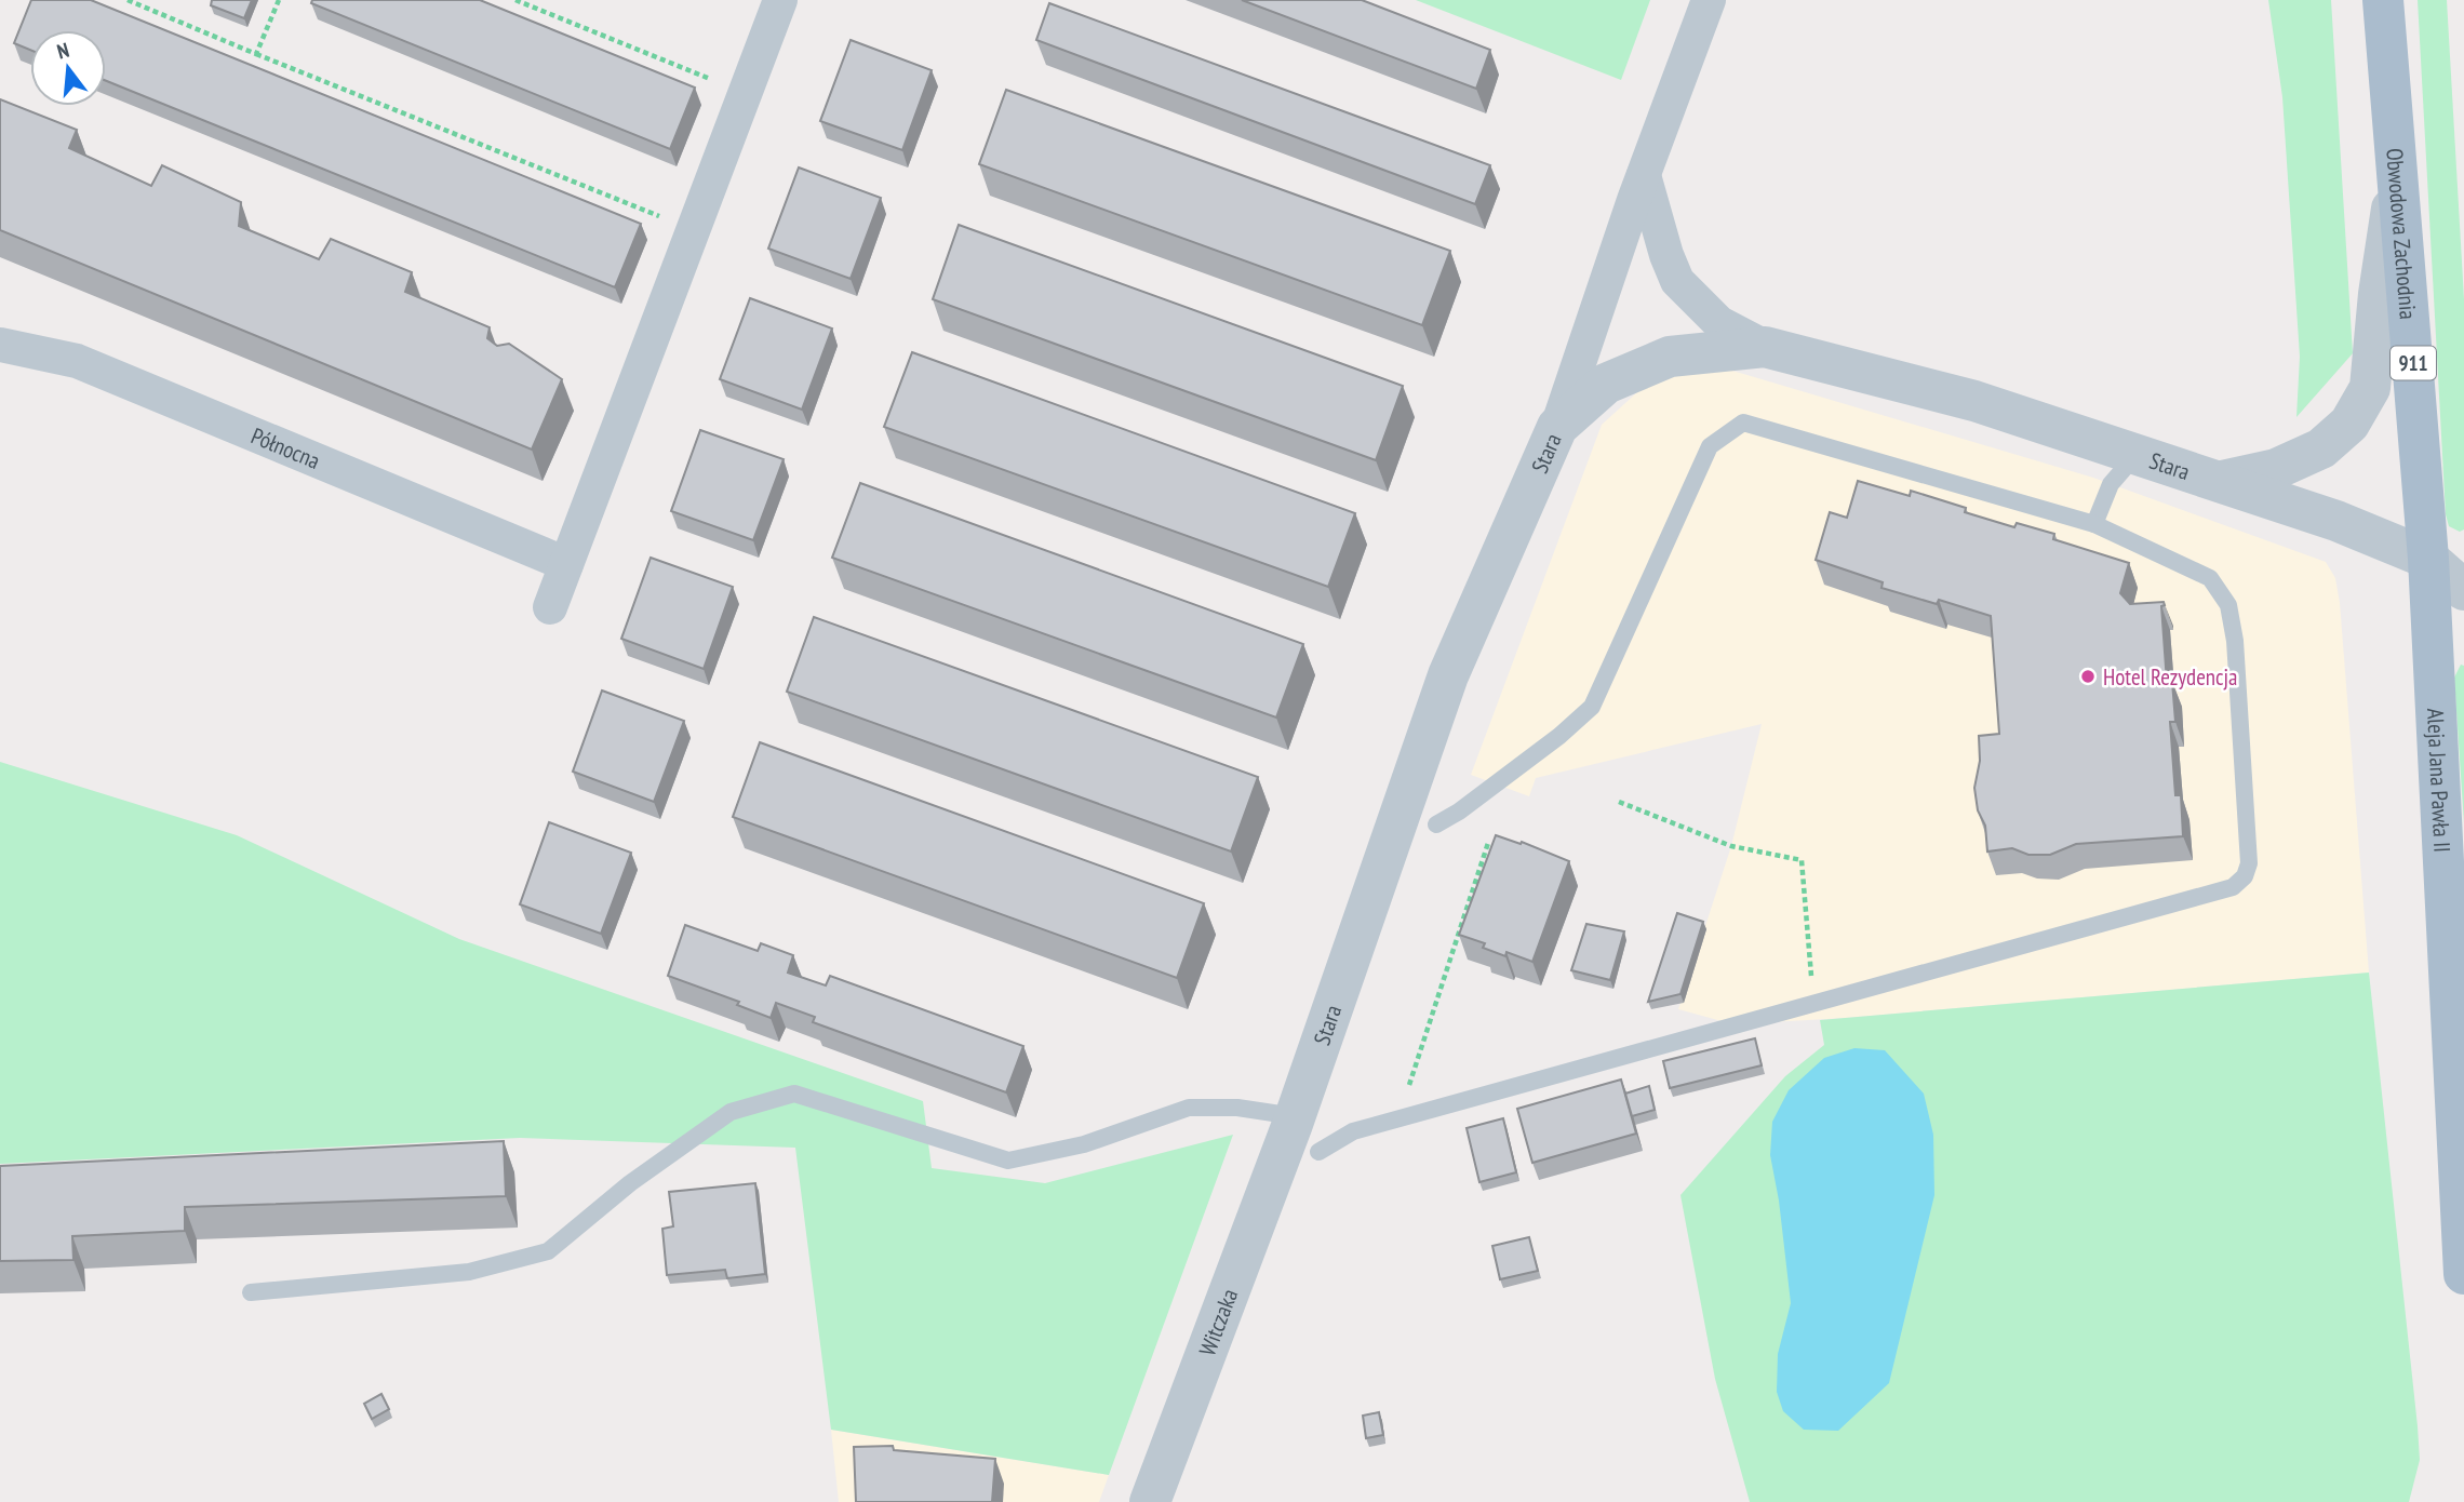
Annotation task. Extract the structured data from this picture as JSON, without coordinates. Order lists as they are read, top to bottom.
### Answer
{
  "streets": {
    "main road": ["Obwodowa Zachodnia", "911", "Aleja Jana Pawła II"],
    "street": ["Północna", "Stara", "Witczaka"]
  },
  "crossings": [
    ["Obwodowa Zachodnia", "Stara"],
    ["Obwodowa Zachodnia", "Aleja Jana Pawła II"],
    ["Stara", "Aleja Jana Pawła II"],
    ["Stara", "Witczaka"]
  ],
  "places": ["Hotel Rezydencja"],
  "north": "top"
}
